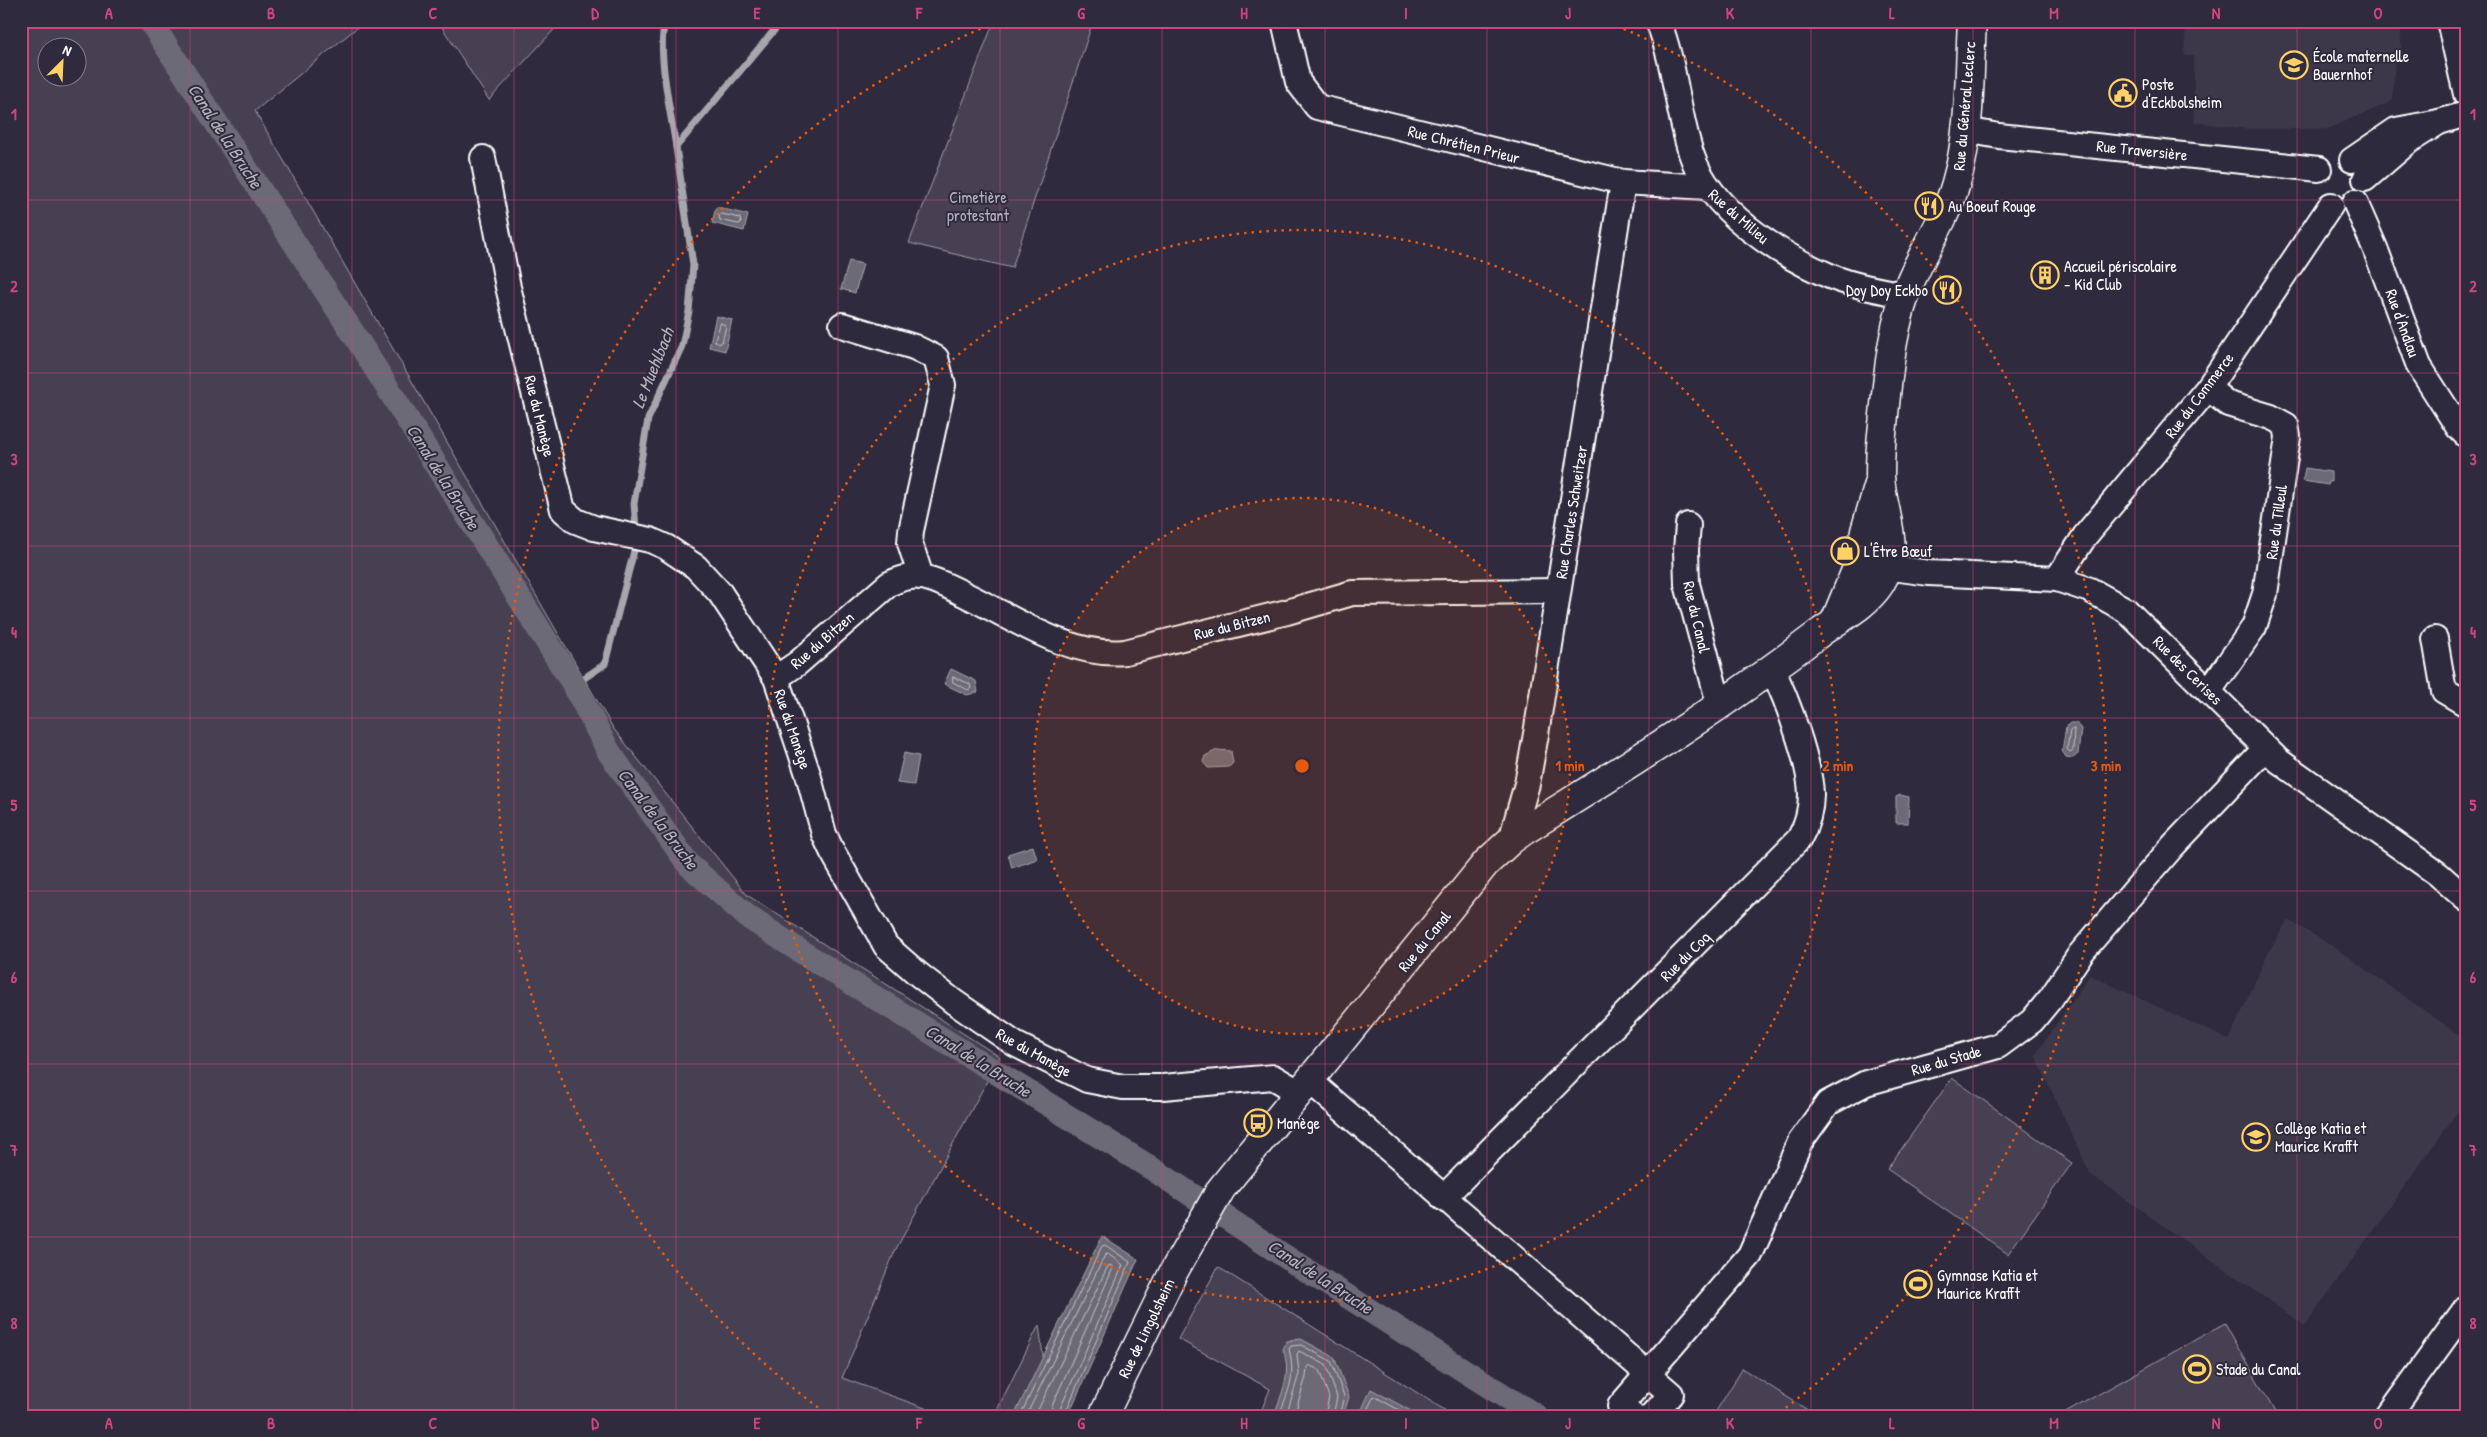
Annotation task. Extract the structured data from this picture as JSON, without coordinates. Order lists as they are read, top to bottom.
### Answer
{
  "streets": {
    "main road": ["Rue du Général Leclerc", "Rue du Canal", "Rue de Lingolsheim"],
    "street": [
      "Rue Chrétien Prieur",
      "Rue Traversière",
      "Rue du Milieu",
      "Rue d'Andlau",
      "Rue du Commerce",
      "Rue du Manège",
      "Rue Charles Schweitzer",
      "Rue du Tilleul",
      "Rue du Bitzen",
      "Rue des Cerises",
      "Rue du Coq",
      "Rue du Stade"
    ]
  },
  "crossings": [
    ["Rue du Général Leclerc", "Rue Traversière"],
    ["Rue du Général Leclerc", "Rue du Milieu"],
    ["Rue du Général Leclerc", "Rue du Canal"],
    ["Rue du Général Leclerc", "Rue des Cerises"],
    ["Rue Chrétien Prieur", "Rue du Milieu"],
    ["Rue Chrétien Prieur", "Rue Charles Schweitzer"],
    ["Rue Traversière", "Rue d'Andlau"],
    ["Rue Traversière", "Rue du Commerce"],
    ["Rue d'Andlau", "Rue du Commerce"],
    ["Rue du Commerce", "Rue du Tilleul"],
    ["Rue du Commerce", "Rue des Cerises"],
    ["Rue du Manège", "Rue du Canal"],
    ["Rue du Manège", "Rue du Bitzen"],
    ["Rue Charles Schweitzer", "Rue du Canal"],
    ["Rue Charles Schweitzer", "Rue du Bitzen"],
    ["Rue du Tilleul", "Rue des Cerises"],
    ["Rue du Canal", "Rue des Cerises"],
    ["Rue du Canal", "Rue du Coq"],
    ["Rue du Canal", "Rue de Lingolsheim"],
    ["Rue des Cerises", "Rue du Stade"]
  ],
  "water": ["Canal de la Bruche", "Le Muehlbach"],
  "parks": ["Cimetière protestant"],
  "places": {
    "school or university": ["École maternelle Bauernhof", "Collège Katia et Maurice Krafft"],
    "public building": ["Poste d'Eckbolsheim"],
    "restaurant": ["Au Boeuf Rouge", "Doy Doy Eckbo"],
    "building": ["Accueil périscolaire - Kid Club"],
    "shop": ["L'Être Bœuf"],
    "bus stop": ["Manège"],
    "sports": ["Gymnase Katia et Maurice Krafft", "Stade du Canal"]
  },
  "north": "top right",
  "grid": {
    "columns": [
      "A",
      "B",
      "C",
      "D",
      "E",
      "F",
      "G",
      "H",
      "I",
      "J",
      "K",
      "L",
      "M",
      "N",
      "O"
    ],
    "rows": [
      "1",
      "2",
      "3",
      "4",
      "5",
      "6",
      "7",
      "8"
    ]
  },
  "rings": ["1 min", "2 min", "3 min"]
}
